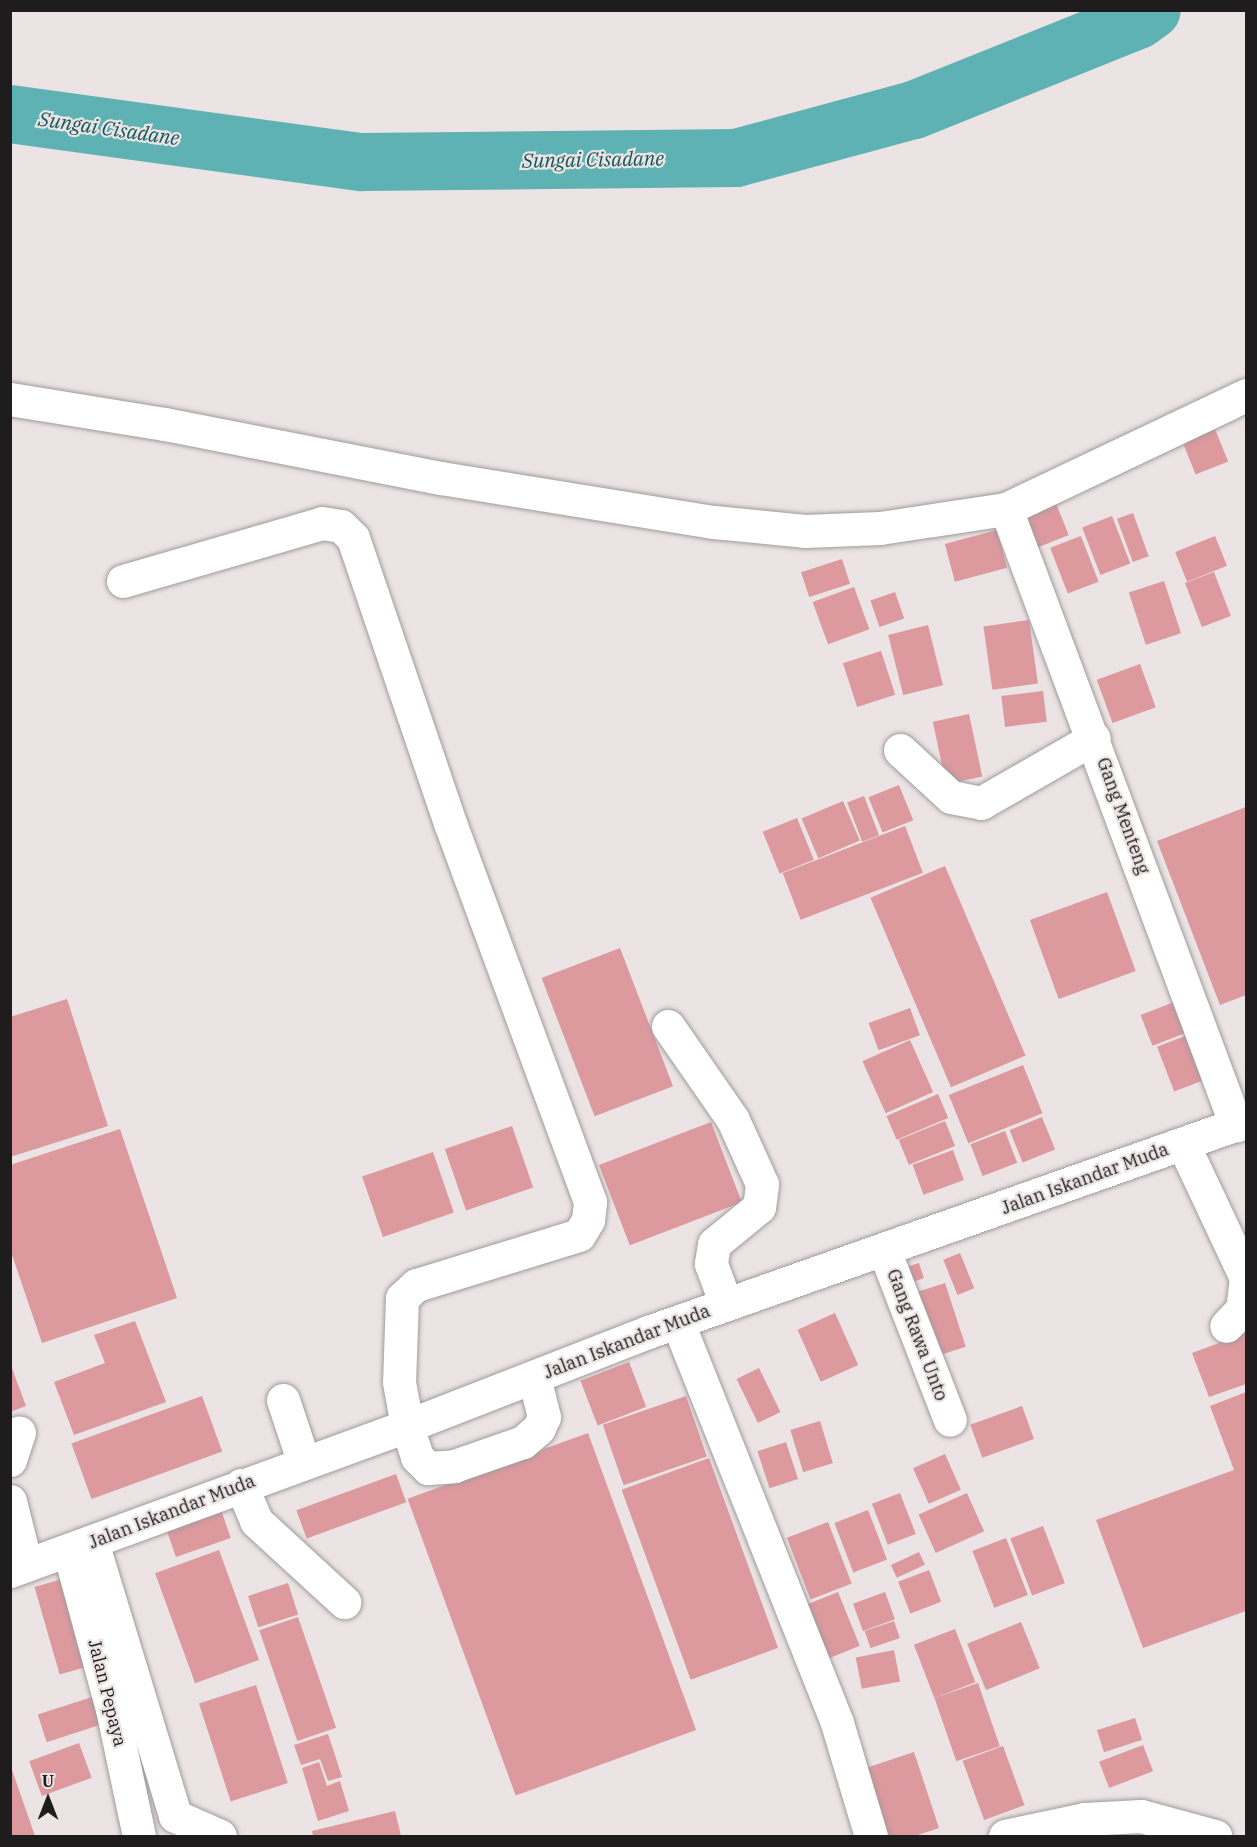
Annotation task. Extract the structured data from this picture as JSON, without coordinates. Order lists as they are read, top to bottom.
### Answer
{
  "streets": {
    "street": [
      "Gang Menteng",
      "Jalan Iskandar Muda",
      "Gang Rawa Unto",
      "Jalan Pepaya"
    ]
  },
  "crossings": [
    ["Gang Menteng", "Jalan Iskandar Muda"],
    ["Jalan Iskandar Muda", "Gang Rawa Unto"],
    ["Jalan Iskandar Muda", "Jalan Pepaya"]
  ],
  "water": ["Sungai Cisadane"],
  "north": "top"
}
